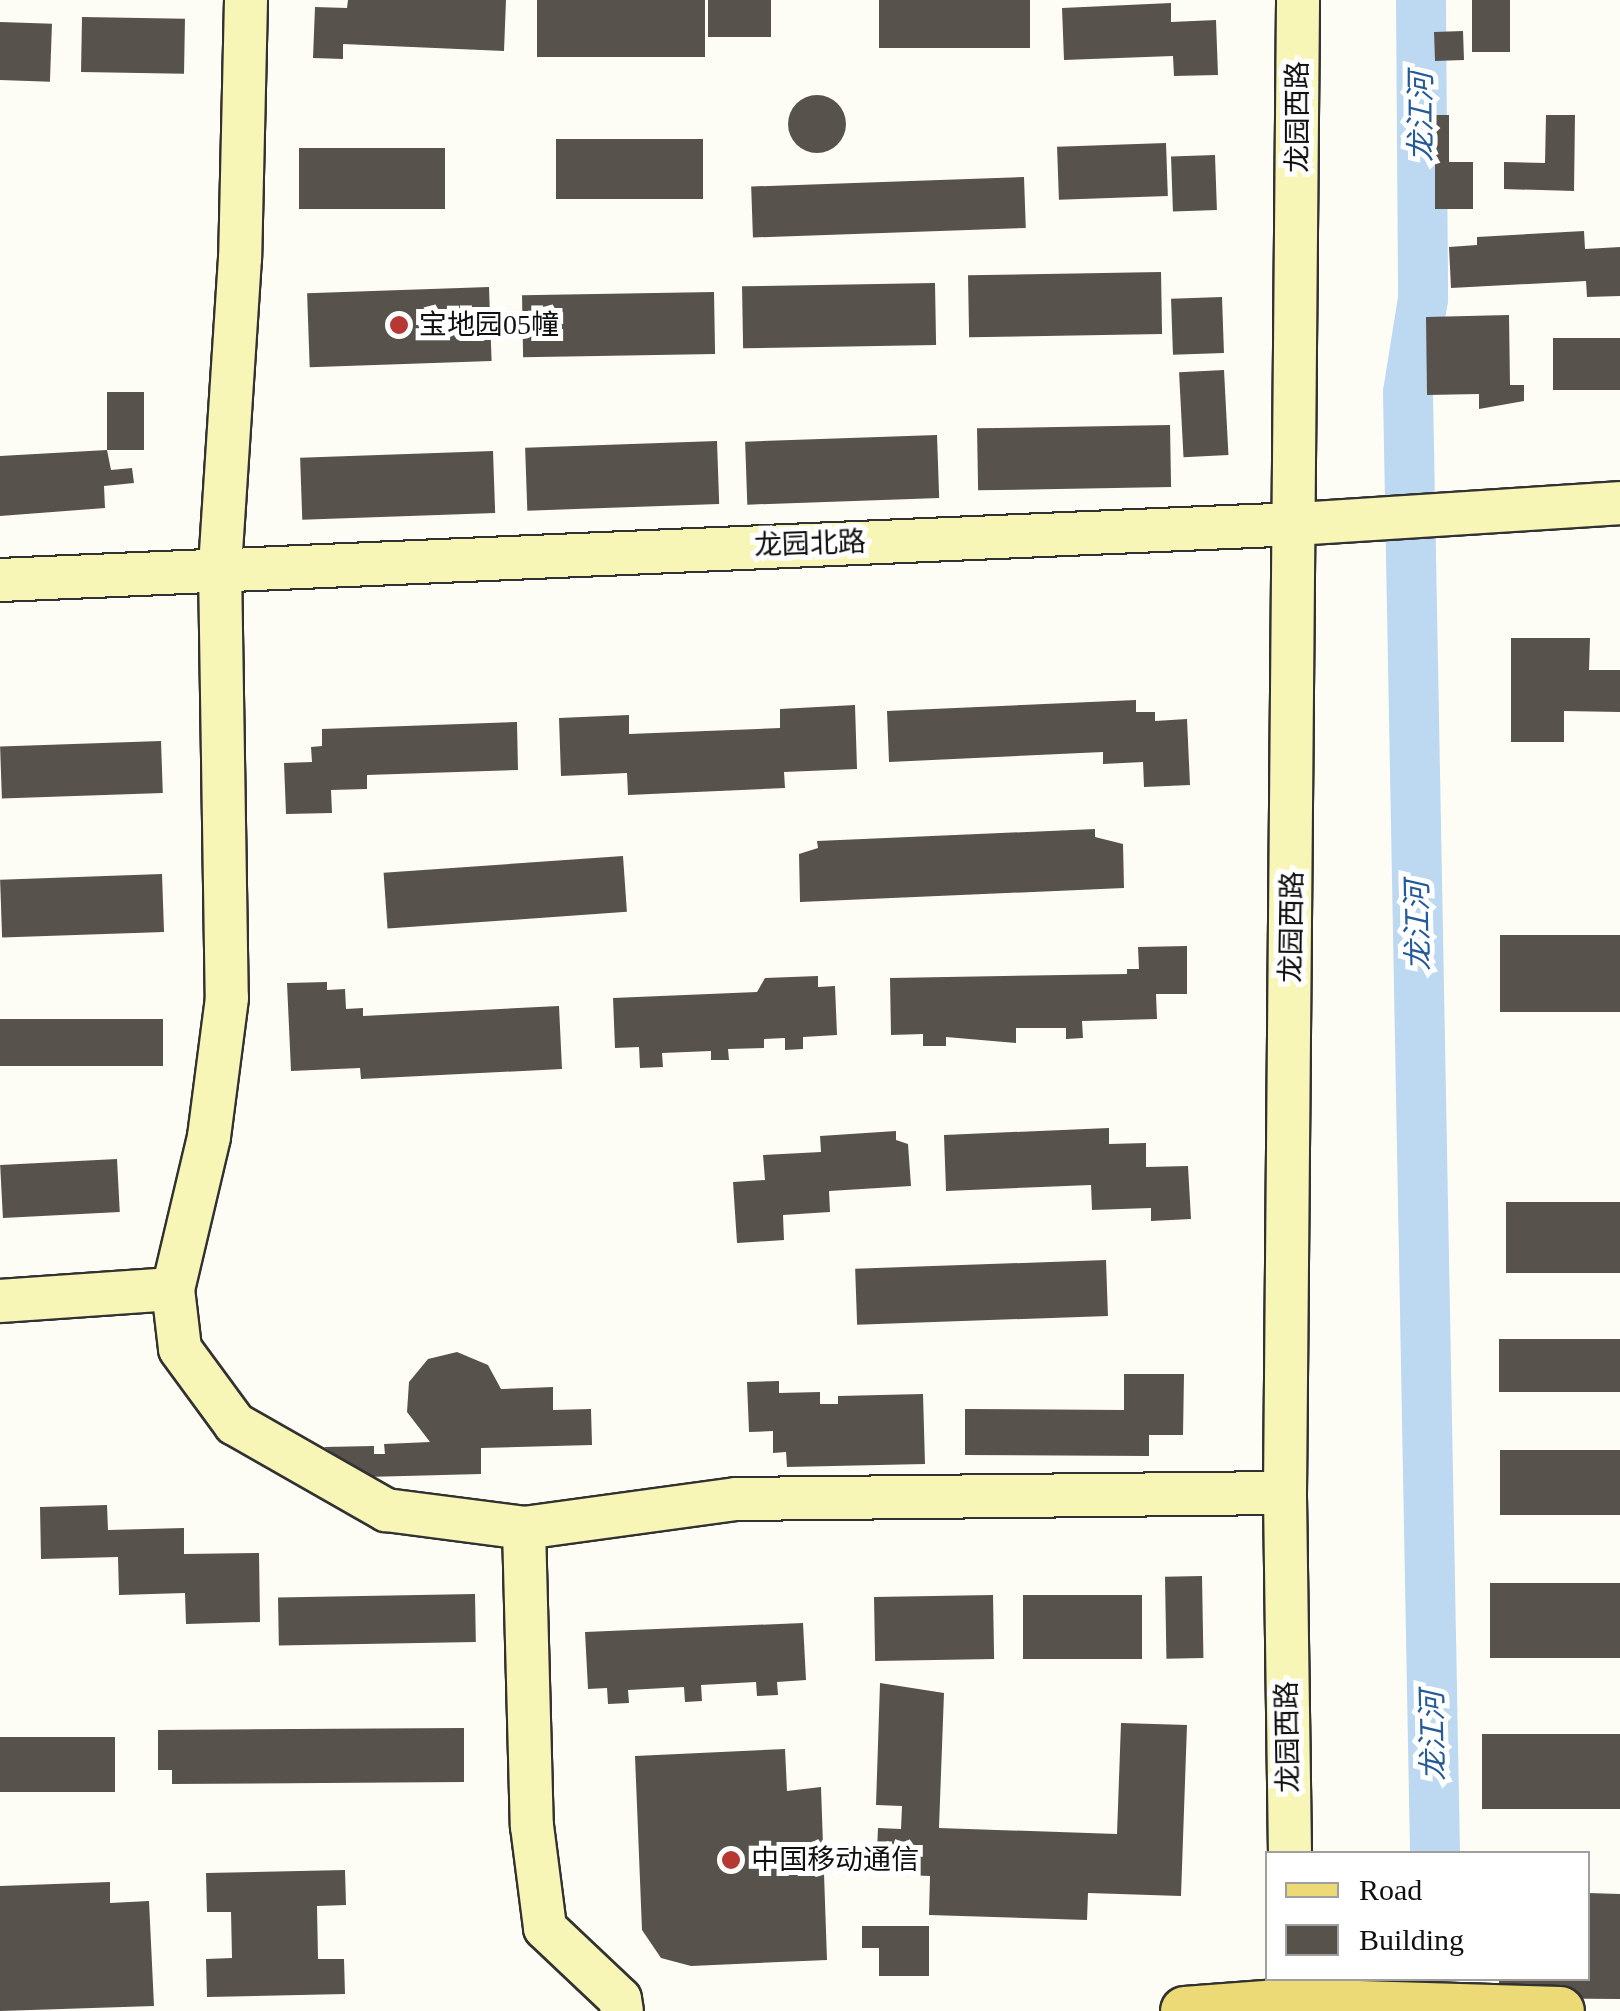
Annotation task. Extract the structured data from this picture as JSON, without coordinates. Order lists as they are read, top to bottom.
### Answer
{
  "streets": {
    "main road": ["龙园西路", "龙园北路"]
  },
  "crossings": [
    ["龙园西路", "龙园北路"]
  ],
  "water": ["龙江河"],
  "places": ["宝地园05幢", "中国移动通信"],
  "legend": ["Road", "Building"]
}
